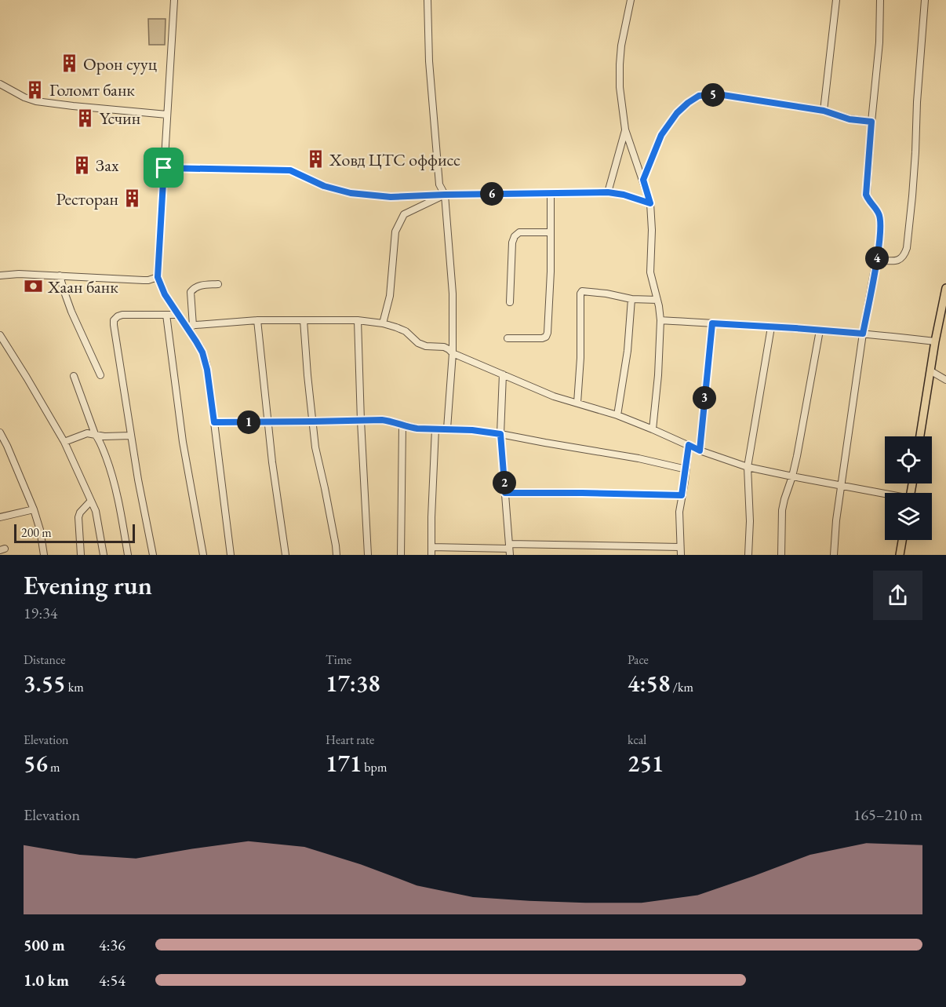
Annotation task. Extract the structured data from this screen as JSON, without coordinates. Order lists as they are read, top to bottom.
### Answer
{
  "places": {
    "building": [
      "Орон сууц",
      "Голомт банк",
      "Үсчин",
      "Ховд ЦТС оффисс",
      "Зах",
      "Ресторан"
    ],
    "bank": ["Хаан банк"]
  },
  "scale_bar": "200 m",
  "page": {
    "pins": [
      "5",
      "6",
      "4",
      "3",
      "1",
      "2"
    ],
    "scale": "200 m",
    "heading": ["Evening run", "19:34"],
    "stats": [
      ["Distance", "3.55 km"],
      ["Time", "17:38"],
      ["Pace", "4:58 /km"],
      ["Elevation", "56 m"],
      ["Heart rate", "171 bpm"],
      ["kcal", "251"]
    ],
    "chart": ["Elevation", "165–210 m"],
    "list": [
      {
        "name": "500 m",
        "note": "4:36"
      },
      {
        "name": "1.0 km",
        "note": "4:54"
      }
    ]
  }
}
